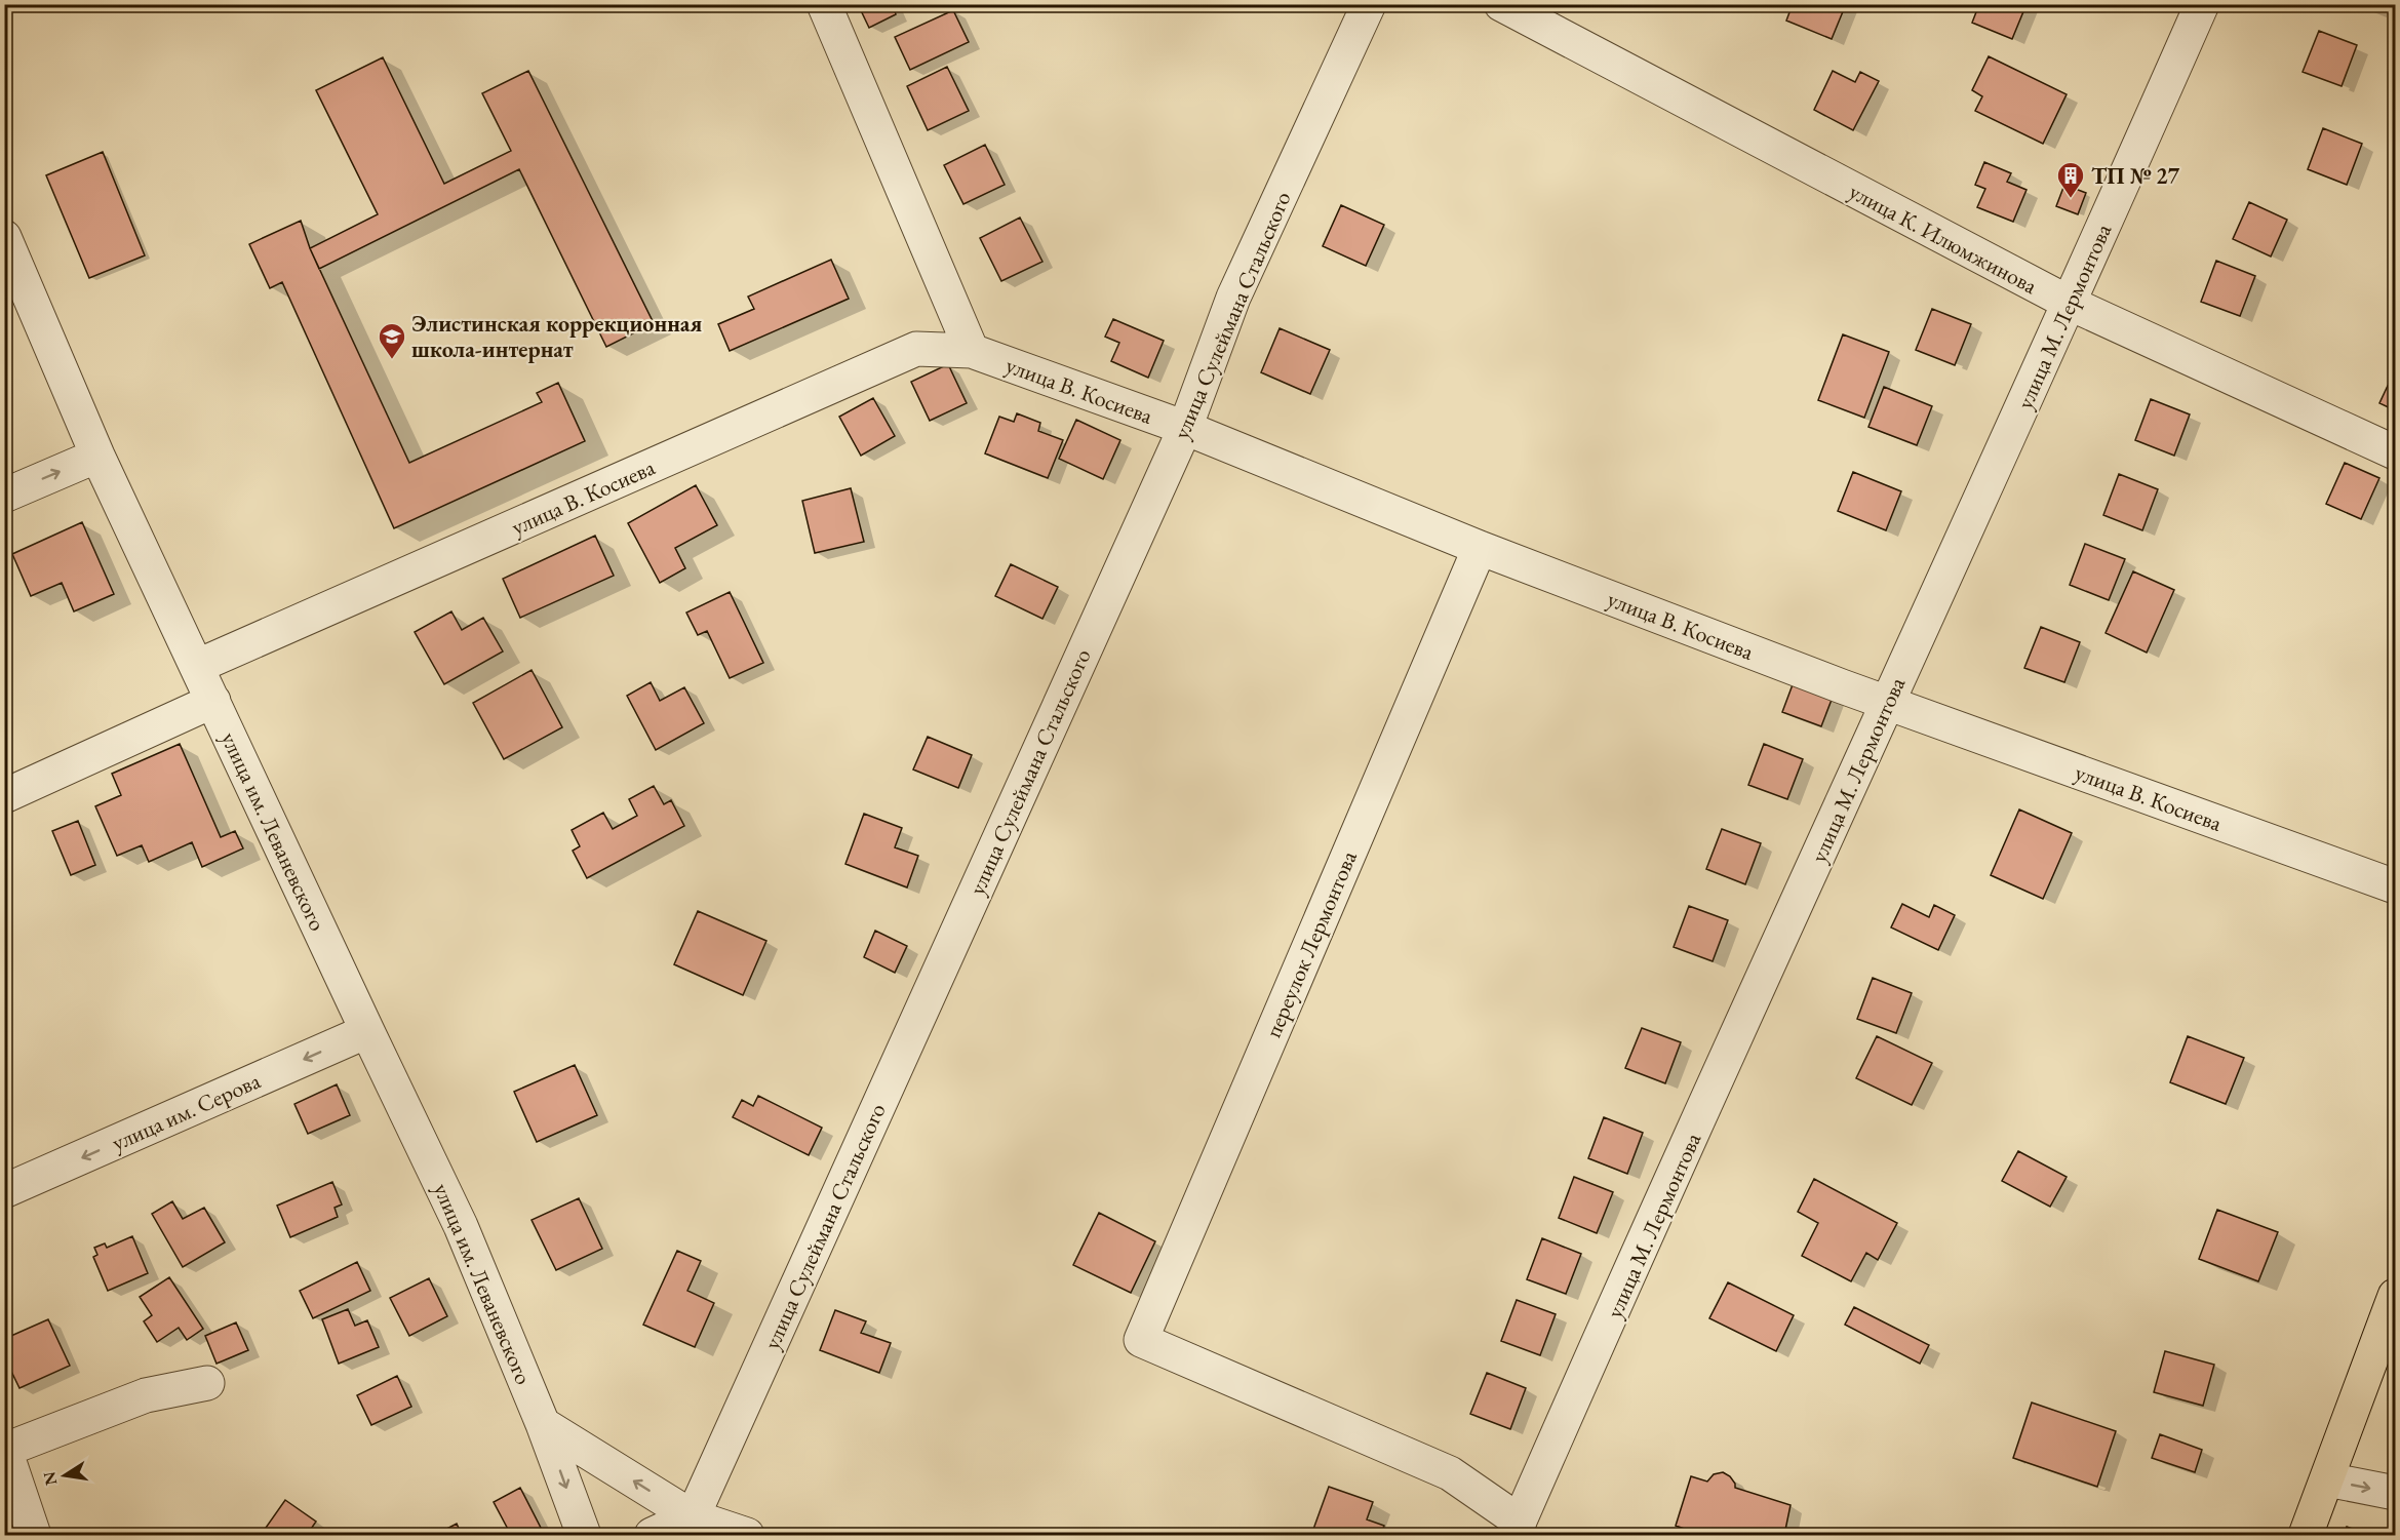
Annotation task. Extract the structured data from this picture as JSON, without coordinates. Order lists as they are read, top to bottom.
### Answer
{
  "streets": {
    "street": [
      "улица К. Илюмжинова",
      "улица Сулеймана Стальского",
      "улица М. Лермонтова",
      "улица В. Косиева",
      "улица им. Леваневского",
      "переулок Лермонтова",
      "улица им. Серова"
    ]
  },
  "crossings": [
    ["улица К. Илюмжинова", "улица М. Лермонтова"],
    ["улица Сулеймана Стальского", "улица В. Косиева"],
    ["улица М. Лермонтова", "улица В. Косиева"],
    ["улица М. Лермонтова", "переулок Лермонтова"],
    ["улица В. Косиева", "улица им. Леваневского"],
    ["улица В. Косиева", "переулок Лермонтова"],
    ["улица им. Леваневского", "улица им. Серова"]
  ],
  "one_way": ["улица им. Серова"],
  "places": {
    "building": ["ТП № 27"],
    "school or university": ["Элистинская коррекционная школа-интернат"]
  },
  "north": "left"
}
